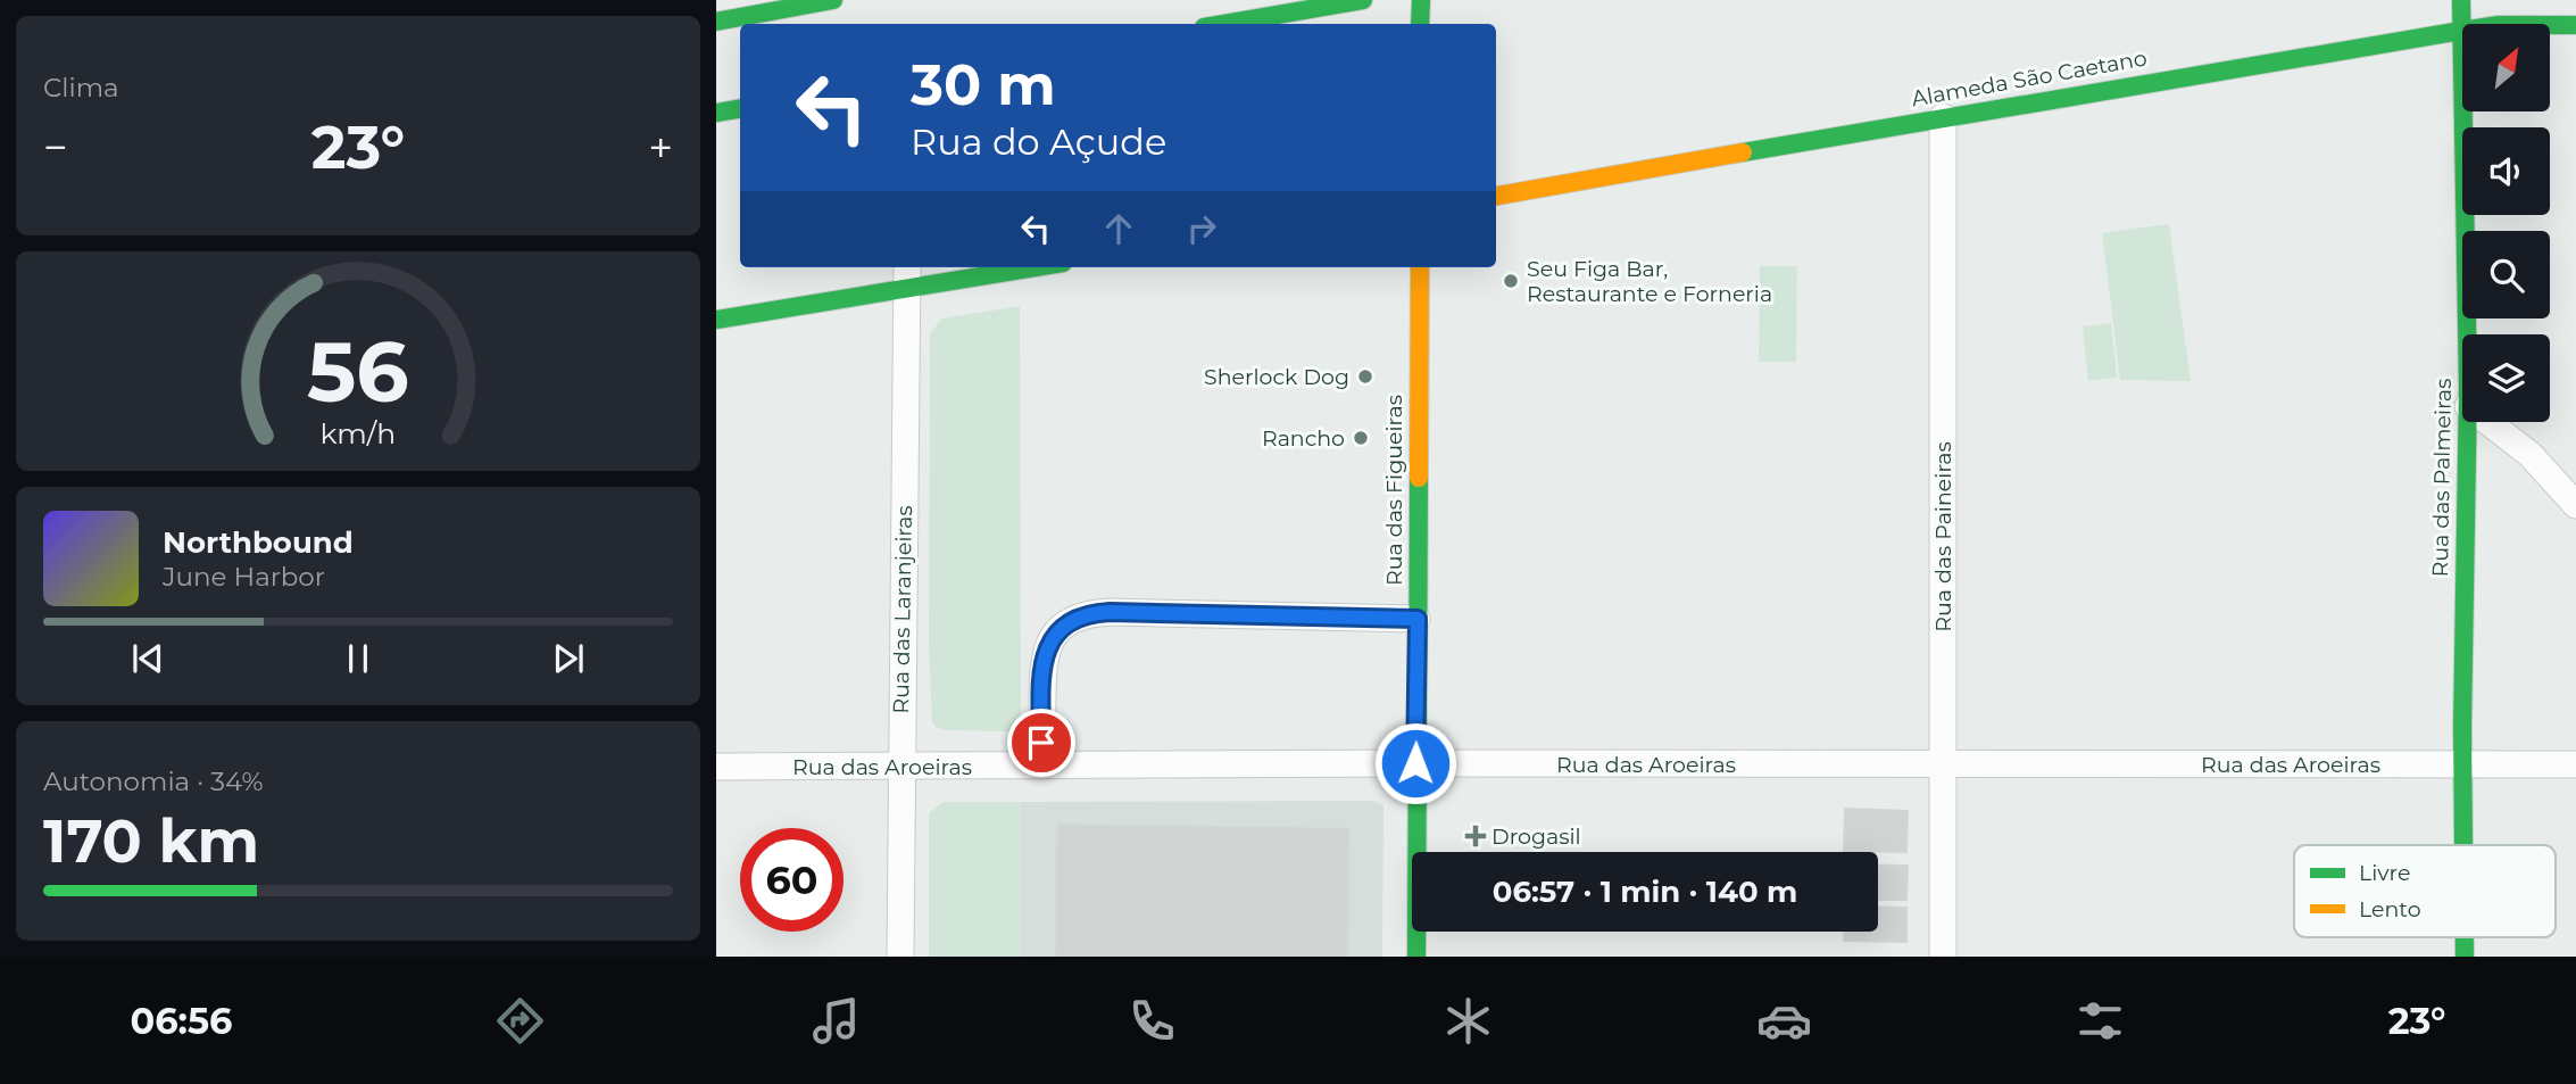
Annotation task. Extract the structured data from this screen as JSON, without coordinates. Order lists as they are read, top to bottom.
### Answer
{
  "streets": {
    "main road": ["Alameda São Caetano", "Rua das Palmeiras", "Rua das Figueiras"],
    "street": ["Rua das Paineiras", "Rua das Laranjeiras", "Rua das Aroeiras"]
  },
  "crossings": [
    ["Alameda São Caetano", "Rua das Palmeiras"],
    ["Alameda São Caetano", "Rua das Paineiras"],
    ["Rua das Palmeiras", "Rua das Aroeiras"],
    ["Rua das Figueiras", "Rua das Aroeiras"],
    ["Rua das Paineiras", "Rua das Aroeiras"],
    ["Rua das Laranjeiras", "Rua das Aroeiras"]
  ],
  "places": {
    "other": ["Seu Figa Bar, Restaurante e Forneria", "Sherlock Dog", "Rancho"],
    "health": ["Drogasil"]
  },
  "legend": ["Livre", "Lento"],
  "north": "top right",
  "page": {
    "tile": [
      "Clima",
      ["Autonomia · 34%", "170 km"]
    ],
    "turn": ["30 m", "Rua do Açude"],
    "heat": ["−", "23°", "+"],
    "song": ["Northbound", "June Harbor"],
    "limit": "60",
    "trip": "06:57 · 1 min · 140 m",
    "tabs": ["06:56", "23°"],
    "gauge": ["56", "km/h"]
  }
}
